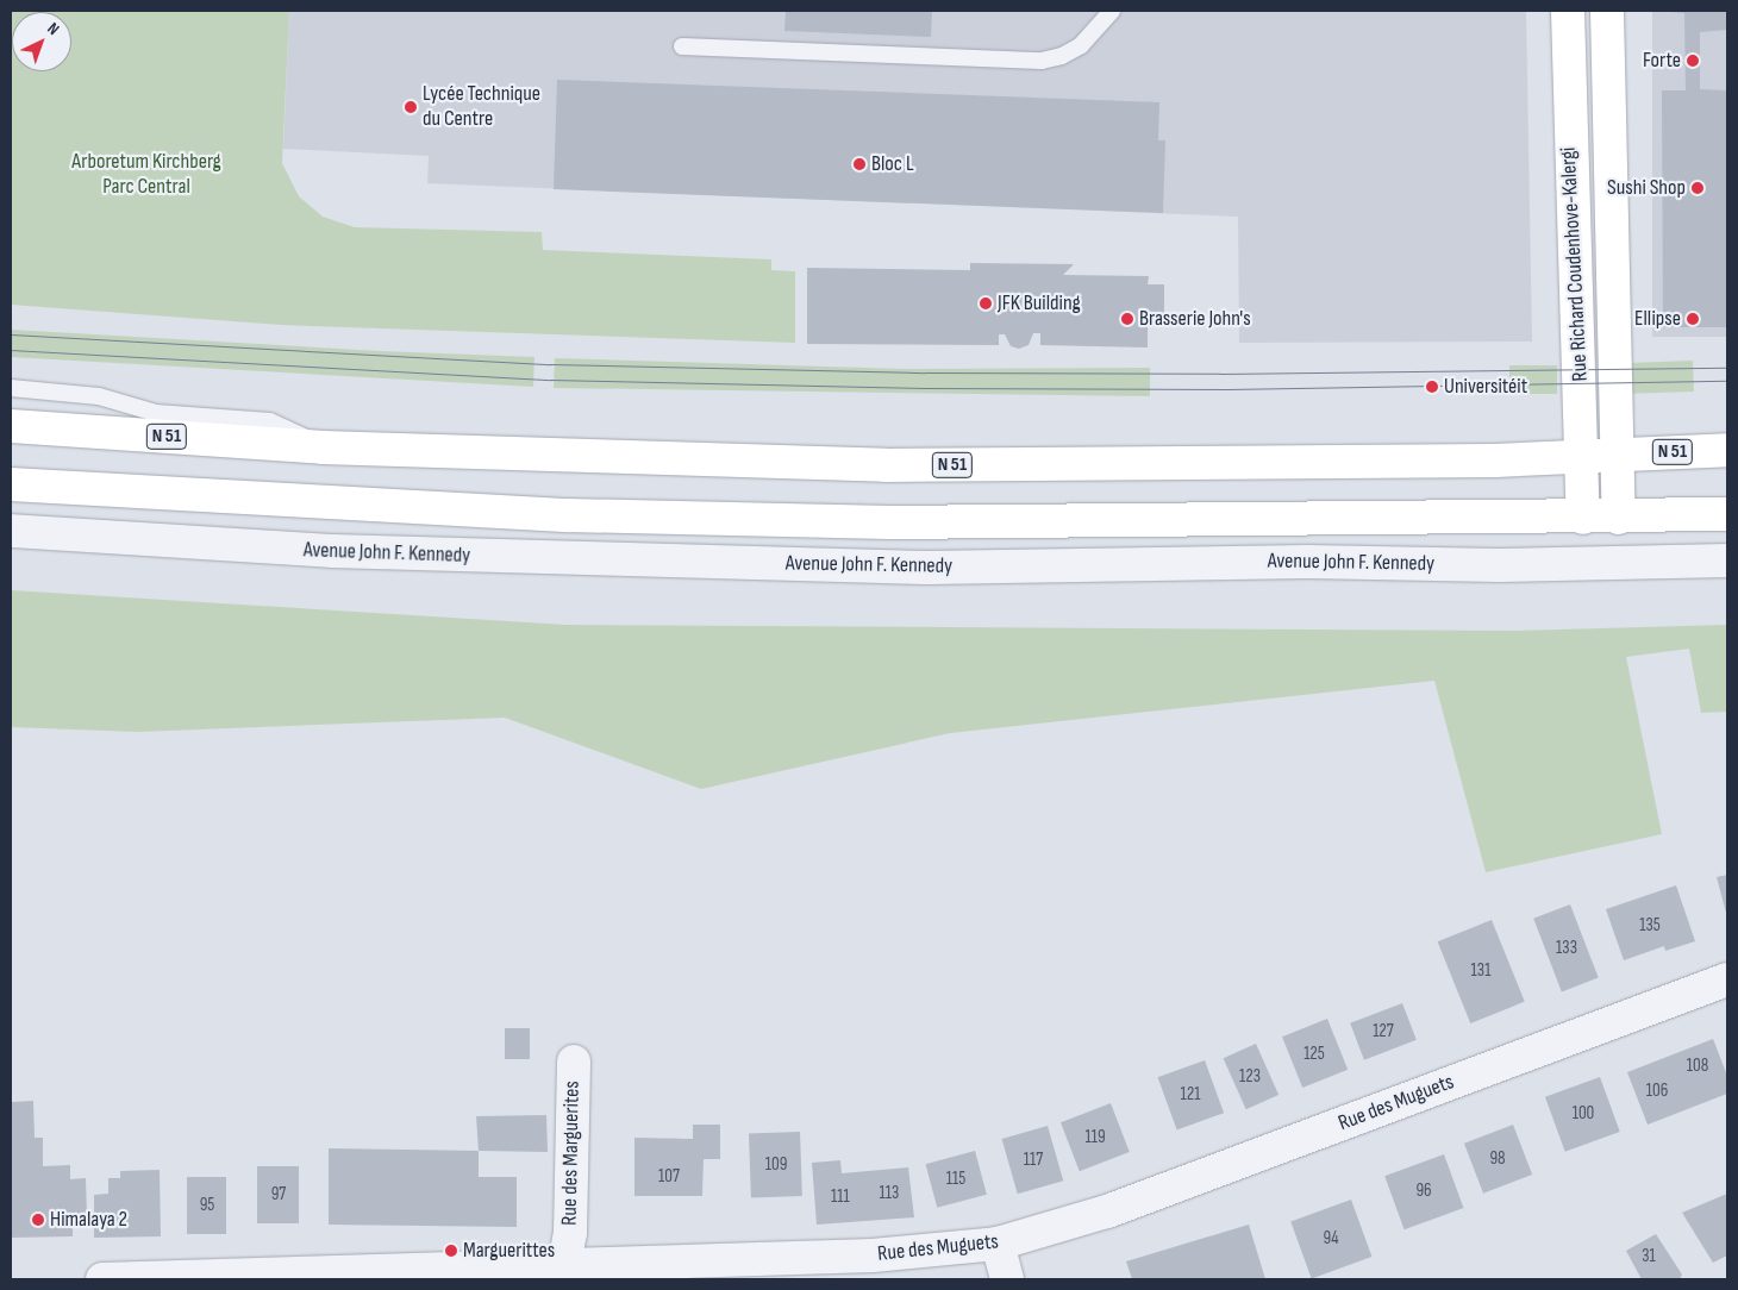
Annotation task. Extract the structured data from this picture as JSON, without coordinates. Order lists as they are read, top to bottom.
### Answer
{
  "streets": {
    "main road": ["Rue Richard Coudenhove-Kalergi", "N 51", "Avenue John F. Kennedy"],
    "street": ["Rue des Muguets", "Rue des Marguerites"]
  },
  "crossings": [
    ["Rue Richard Coudenhove-Kalergi", "N 51"],
    ["Rue Richard Coudenhove-Kalergi", "Avenue John F. Kennedy"],
    ["Rue des Muguets", "Rue des Marguerites"]
  ],
  "parks": ["Arboretum Kirchberg Parc Central"],
  "places": [
    "Forte",
    "Lycée Technique du Centre",
    "Bloc L",
    "Sushi Shop",
    "JFK Building",
    "Brasserie John's",
    "Ellipse",
    "Universitéit",
    "Himalaya 2",
    "Marguerittes"
  ],
  "house_numbers": [
    "135",
    "133",
    "131",
    "127",
    "125",
    "108",
    "123",
    "106",
    "121",
    "100",
    "119",
    "98",
    "117",
    "109",
    "107",
    "115",
    "96",
    "113",
    "97",
    "111",
    "95",
    "94",
    "31"
  ],
  "north": "top right"
}
